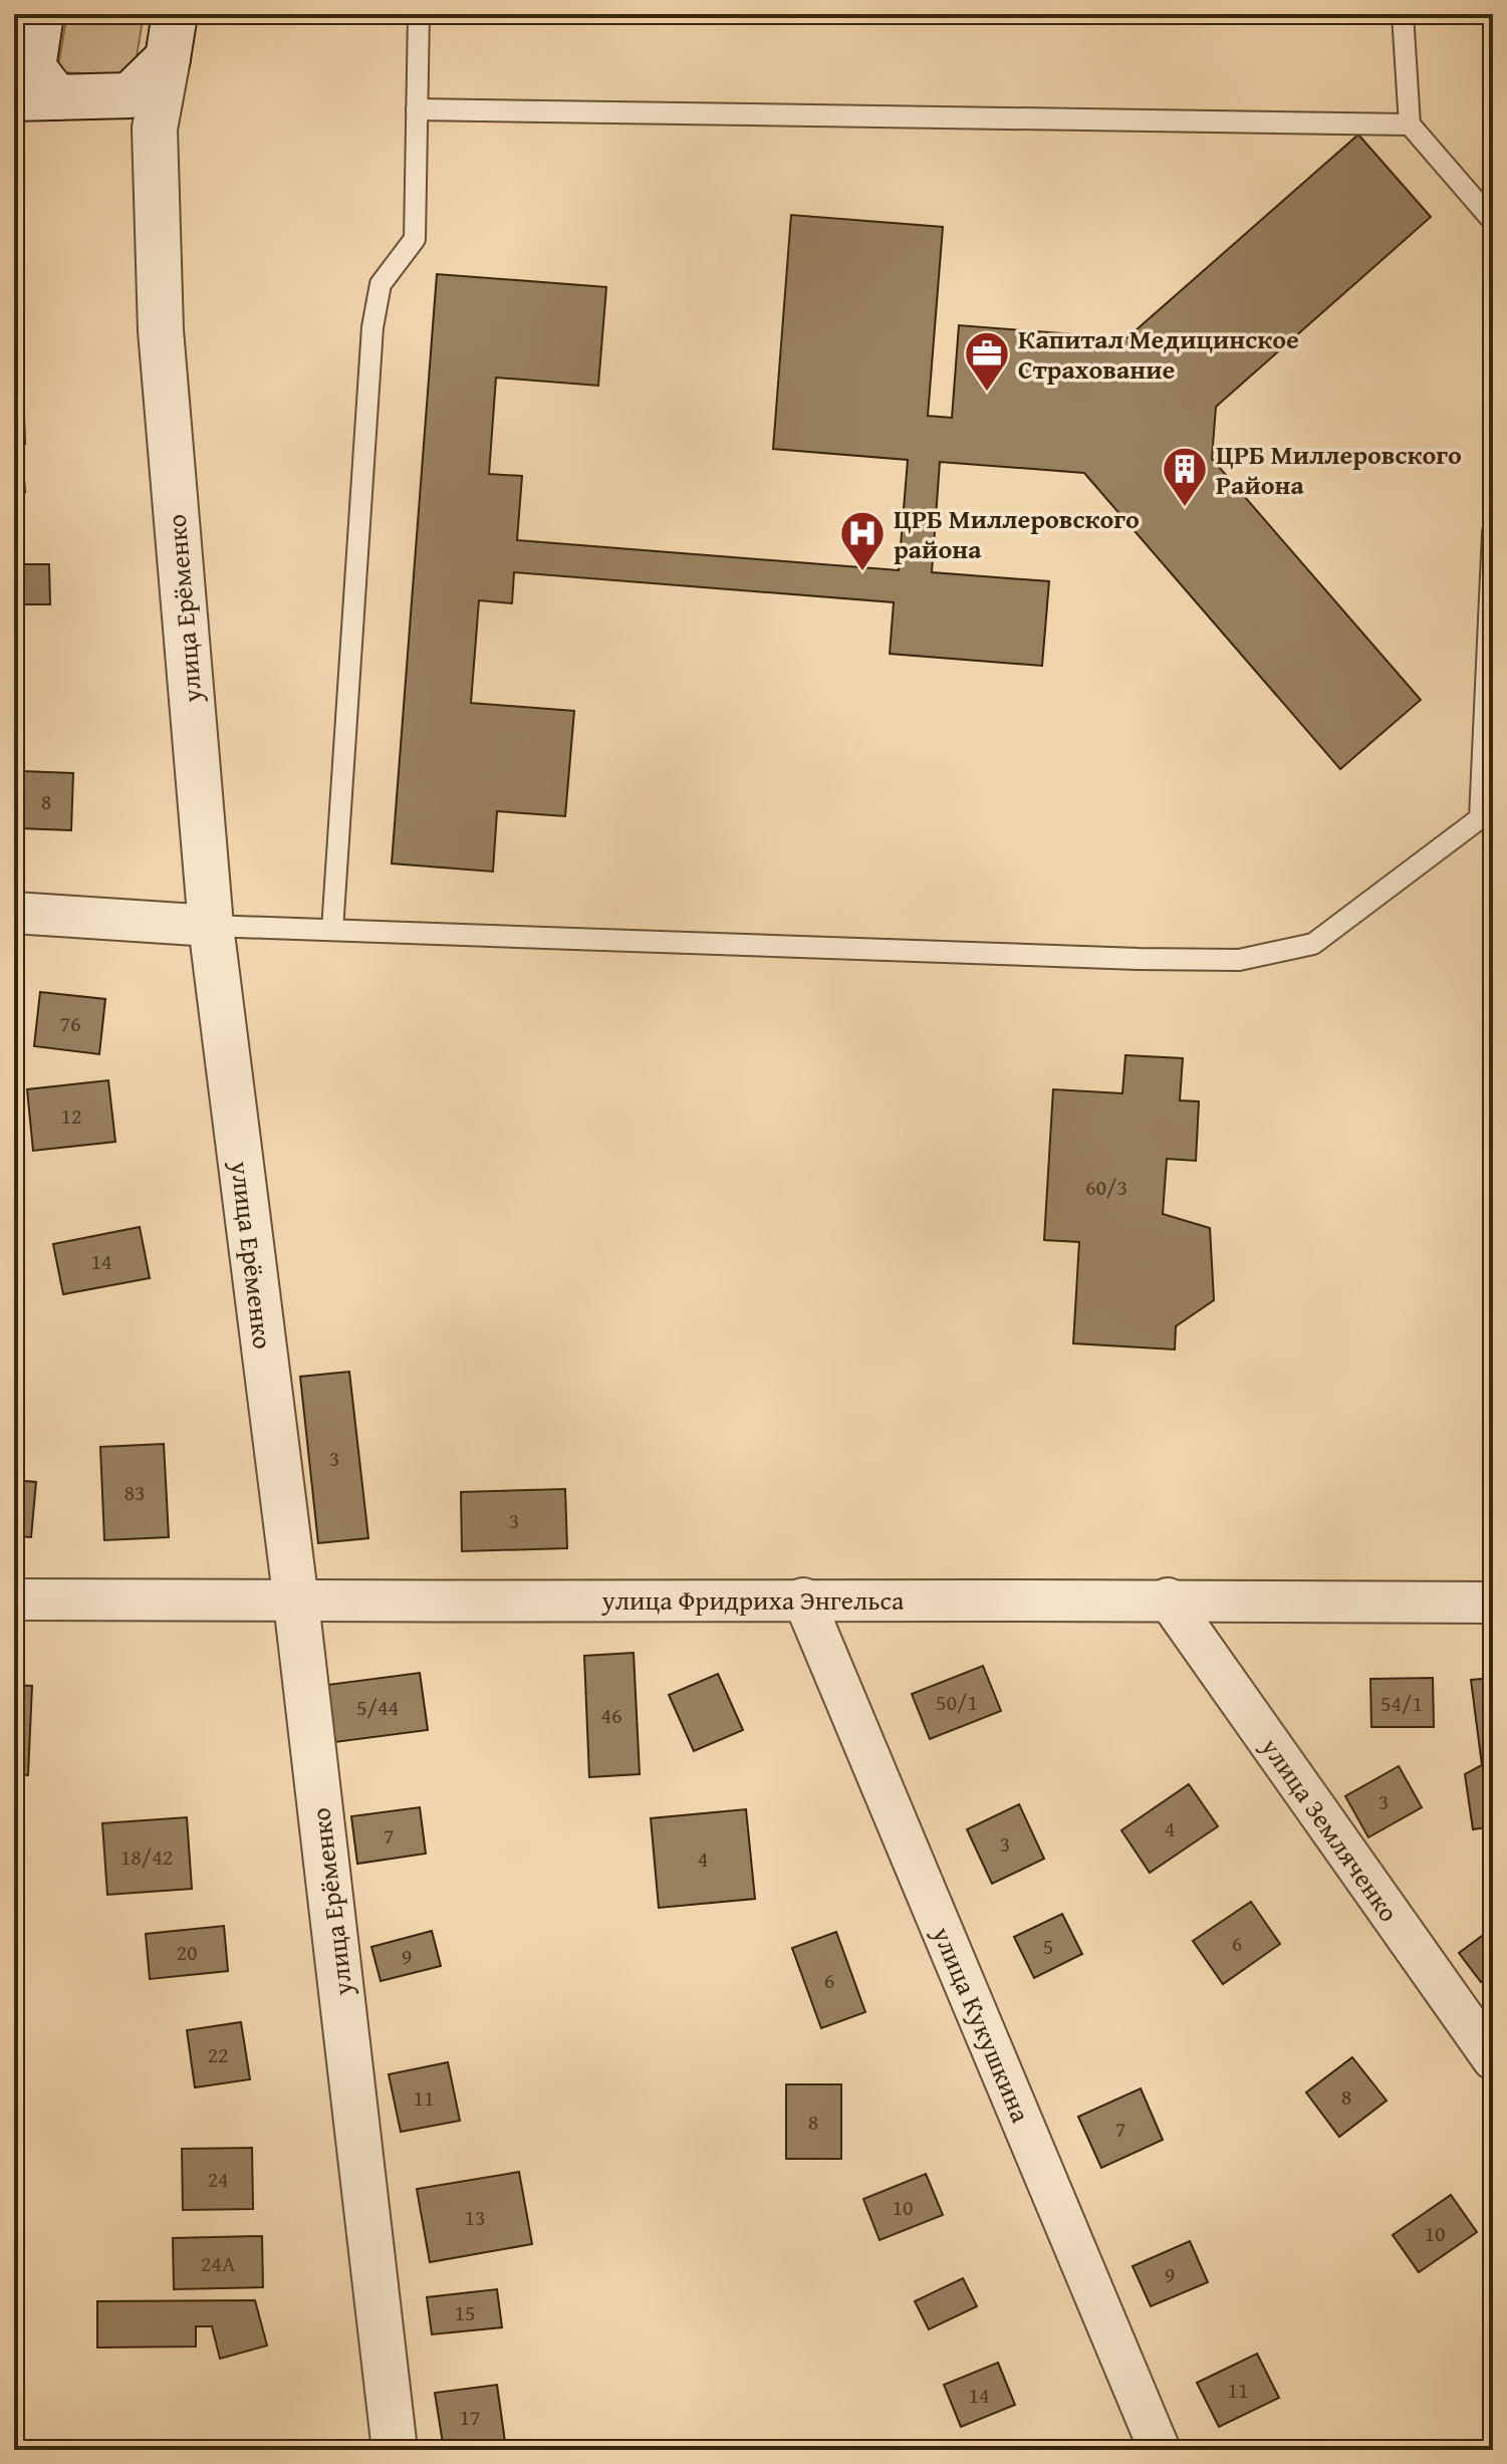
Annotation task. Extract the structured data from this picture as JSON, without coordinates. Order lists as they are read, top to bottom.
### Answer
{
  "streets": {
    "street": [
      "улица Ерёменко",
      "улица Фридриха Энгельса",
      "улица Земляченко",
      "улица Кукушкина"
    ]
  },
  "crossings": [
    ["улица Ерёменко", "улица Фридриха Энгельса"],
    ["улица Фридриха Энгельса", "улица Земляченко"],
    ["улица Фридриха Энгельса", "улица Кукушкина"]
  ],
  "places": {
    "office": ["Капитал Медицинское Страхование"],
    "building": ["ЦРБ Миллеровского Района"],
    "hospital": ["ЦРБ Миллеровского района"]
  },
  "house_numbers": [
    "8",
    "76",
    "12",
    "60/3",
    "14",
    "3",
    "83",
    "3",
    "50/1",
    "54/1",
    "5/44",
    "46",
    "3",
    "4",
    "7",
    "3",
    "18/42",
    "4",
    "6",
    "5",
    "20",
    "9",
    "6",
    "22",
    "8",
    "11",
    "8",
    "7",
    "24",
    "10",
    "13",
    "10",
    "24А",
    "9",
    "15",
    "11",
    "14",
    "17"
  ]
}
